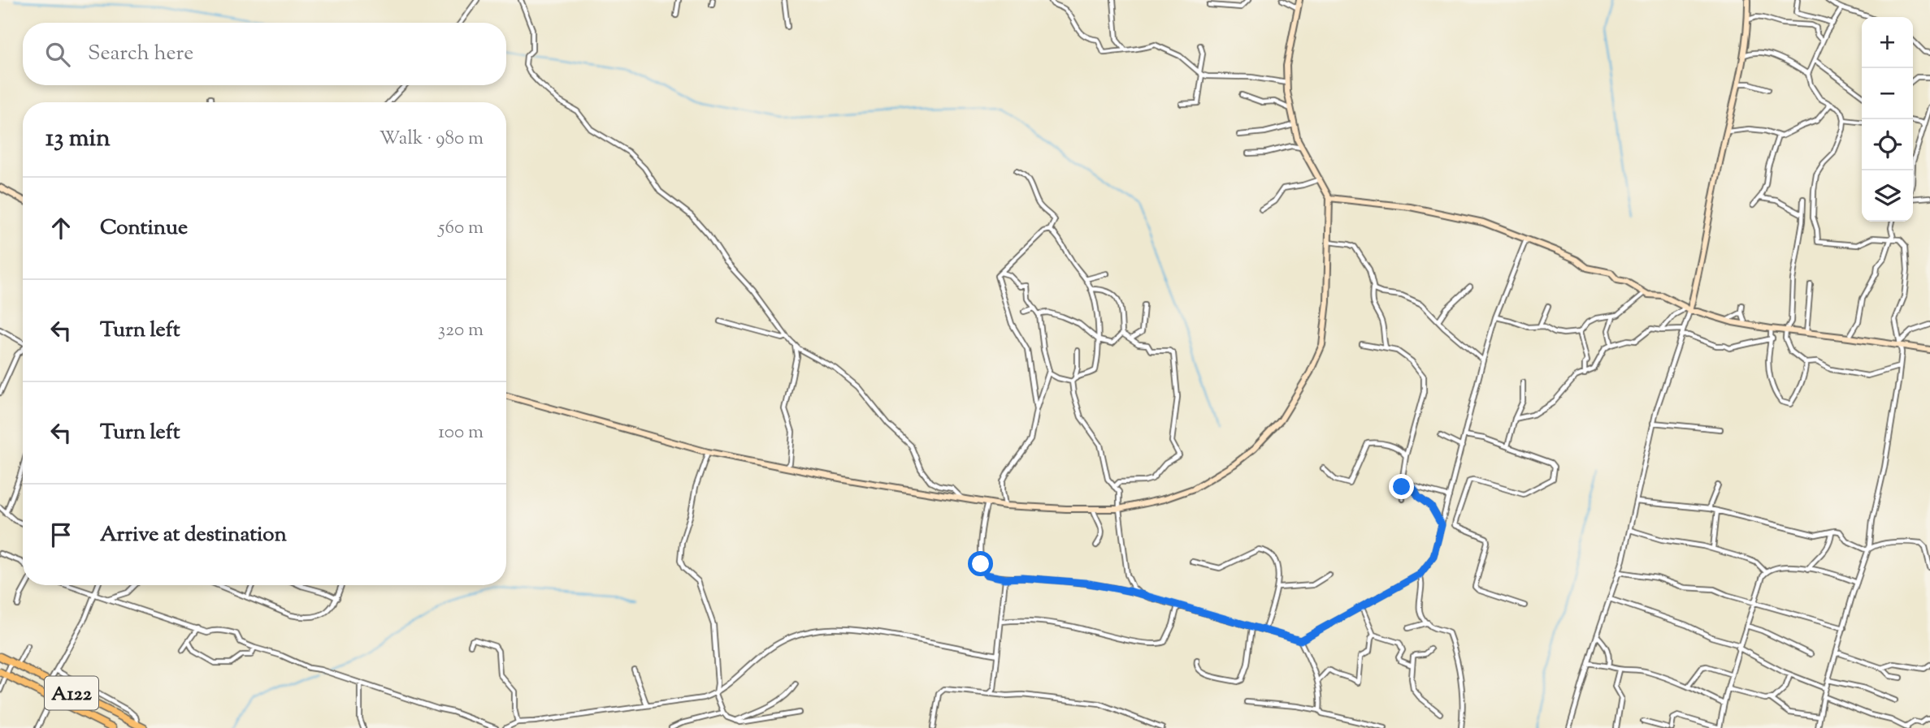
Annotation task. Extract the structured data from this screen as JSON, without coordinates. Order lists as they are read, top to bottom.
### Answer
{
  "streets": {
    "highway": ["A122"]
  },
  "page": {
    "map_buttons": ["+", "−"],
    "search": "Search here",
    "heading": ["13 min", "Walk · 980 m"],
    "list": [
      ["Continue", "560 m"],
      ["Turn left", "320 m"],
      ["Turn left", "100 m"],
      "Arrive at destination"
    ]
  }
}
